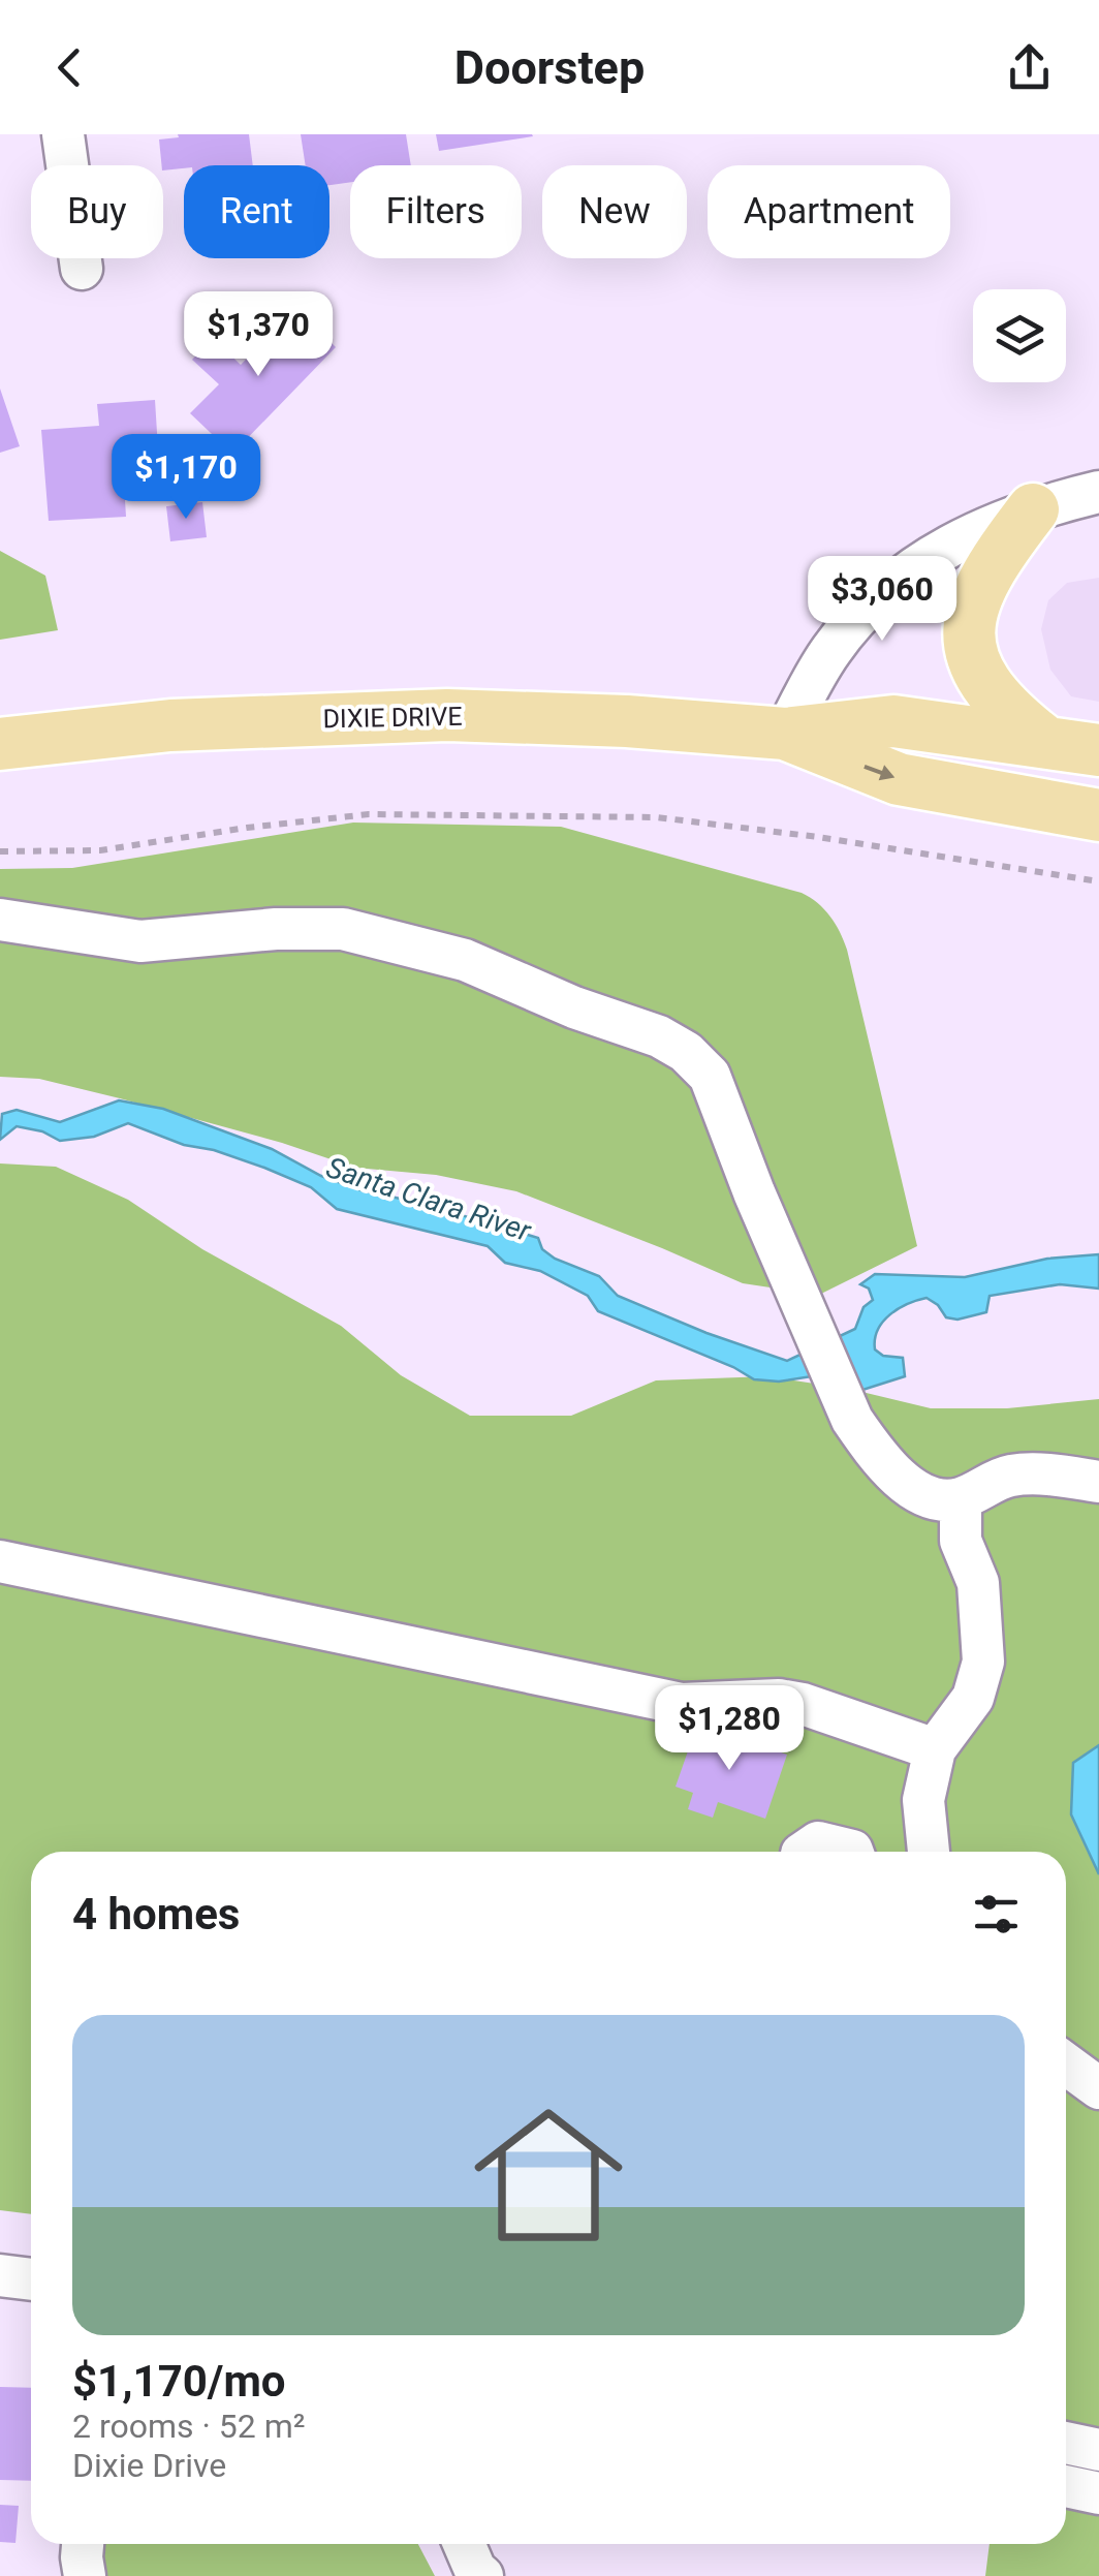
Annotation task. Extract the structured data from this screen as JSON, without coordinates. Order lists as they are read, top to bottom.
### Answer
{
  "streets": {
    "main road": ["DIXIE DRIVE"]
  },
  "water": ["Santa Clara River"],
  "page": {
    "header": "Doorstep",
    "chip": [
      "Buy",
      "Rent",
      "Filters",
      "New",
      "Apartment"
    ],
    "price": [
      "$1,370",
      "$1,170",
      "$3,060",
      "$1,280"
    ],
    "heading": "4 homes",
    "list": [
      {
        "name": "$1,170/mo",
        "note": "2 rooms · 52 m² · Dixie Drive"
      }
    ]
  }
}
